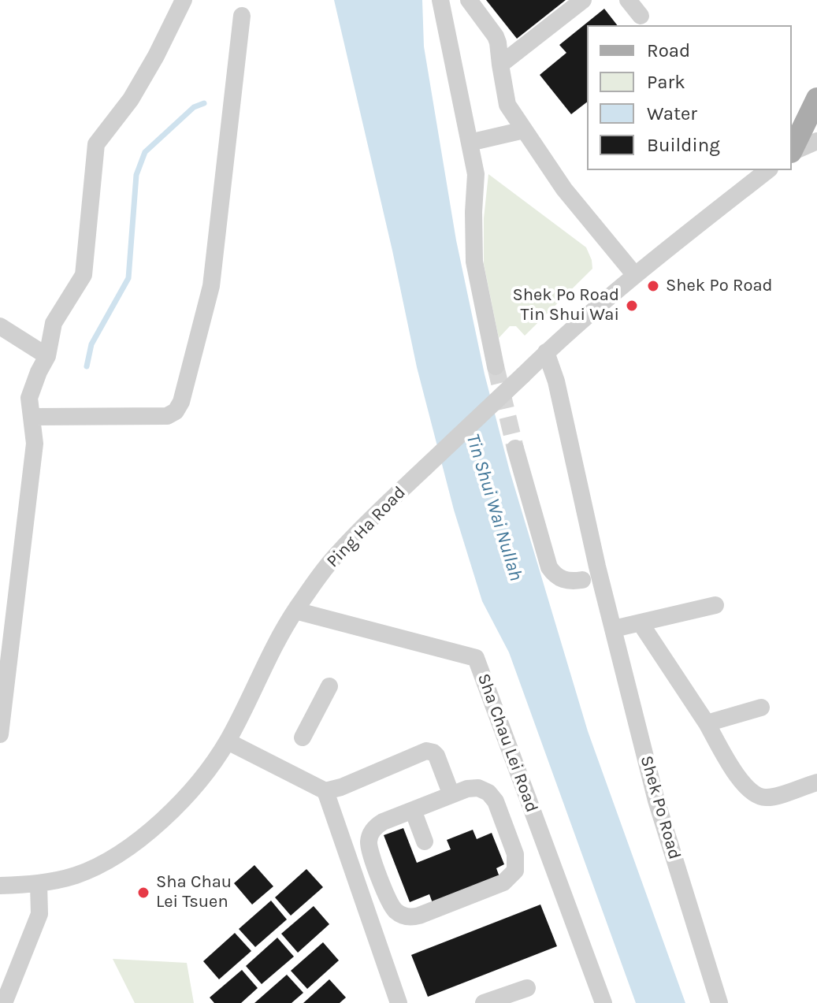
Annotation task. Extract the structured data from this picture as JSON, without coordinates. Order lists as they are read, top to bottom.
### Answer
{
  "streets": {
    "street": ["Ping Ha Road", "Sha Chau Lei Road", "Shek Po Road"]
  },
  "crossings": [
    ["Ping Ha Road", "Sha Chau Lei Road"],
    ["Ping Ha Road", "Shek Po Road"]
  ],
  "water": ["Tin Shui Wai Nullah"],
  "places": ["Shek Po Road", "Shek Po Road Tin Shui Wai", "Sha Chau Lei Tsuen"],
  "legend": [
    "Road",
    "Park",
    "Water",
    "Building"
  ]
}
